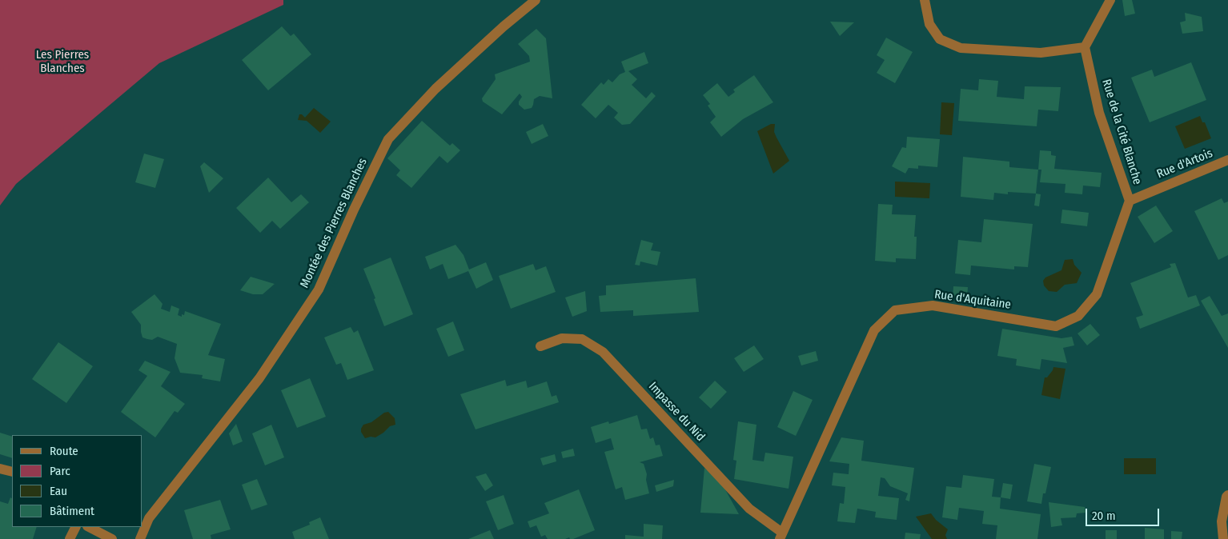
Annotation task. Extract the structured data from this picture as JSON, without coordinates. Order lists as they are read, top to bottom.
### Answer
{
  "streets": {
    "street": [
      "Rue de la Cité Blanche",
      "Rue d'Artois",
      "Montée des Pierres Blanches",
      "Rue d'Aquitaine",
      "Impasse du Nid"
    ]
  },
  "crossings": [
    ["Rue de la Cité Blanche", "Rue d'Artois"],
    ["Rue de la Cité Blanche", "Rue d'Aquitaine"],
    ["Rue d'Artois", "Rue d'Aquitaine"],
    ["Rue d'Aquitaine", "Impasse du Nid"]
  ],
  "parks": ["Les Pierres Blanches"],
  "legend": [
    "Route",
    "Parc",
    "Eau",
    "Bâtiment"
  ],
  "scale_bar": "20 m"
}
